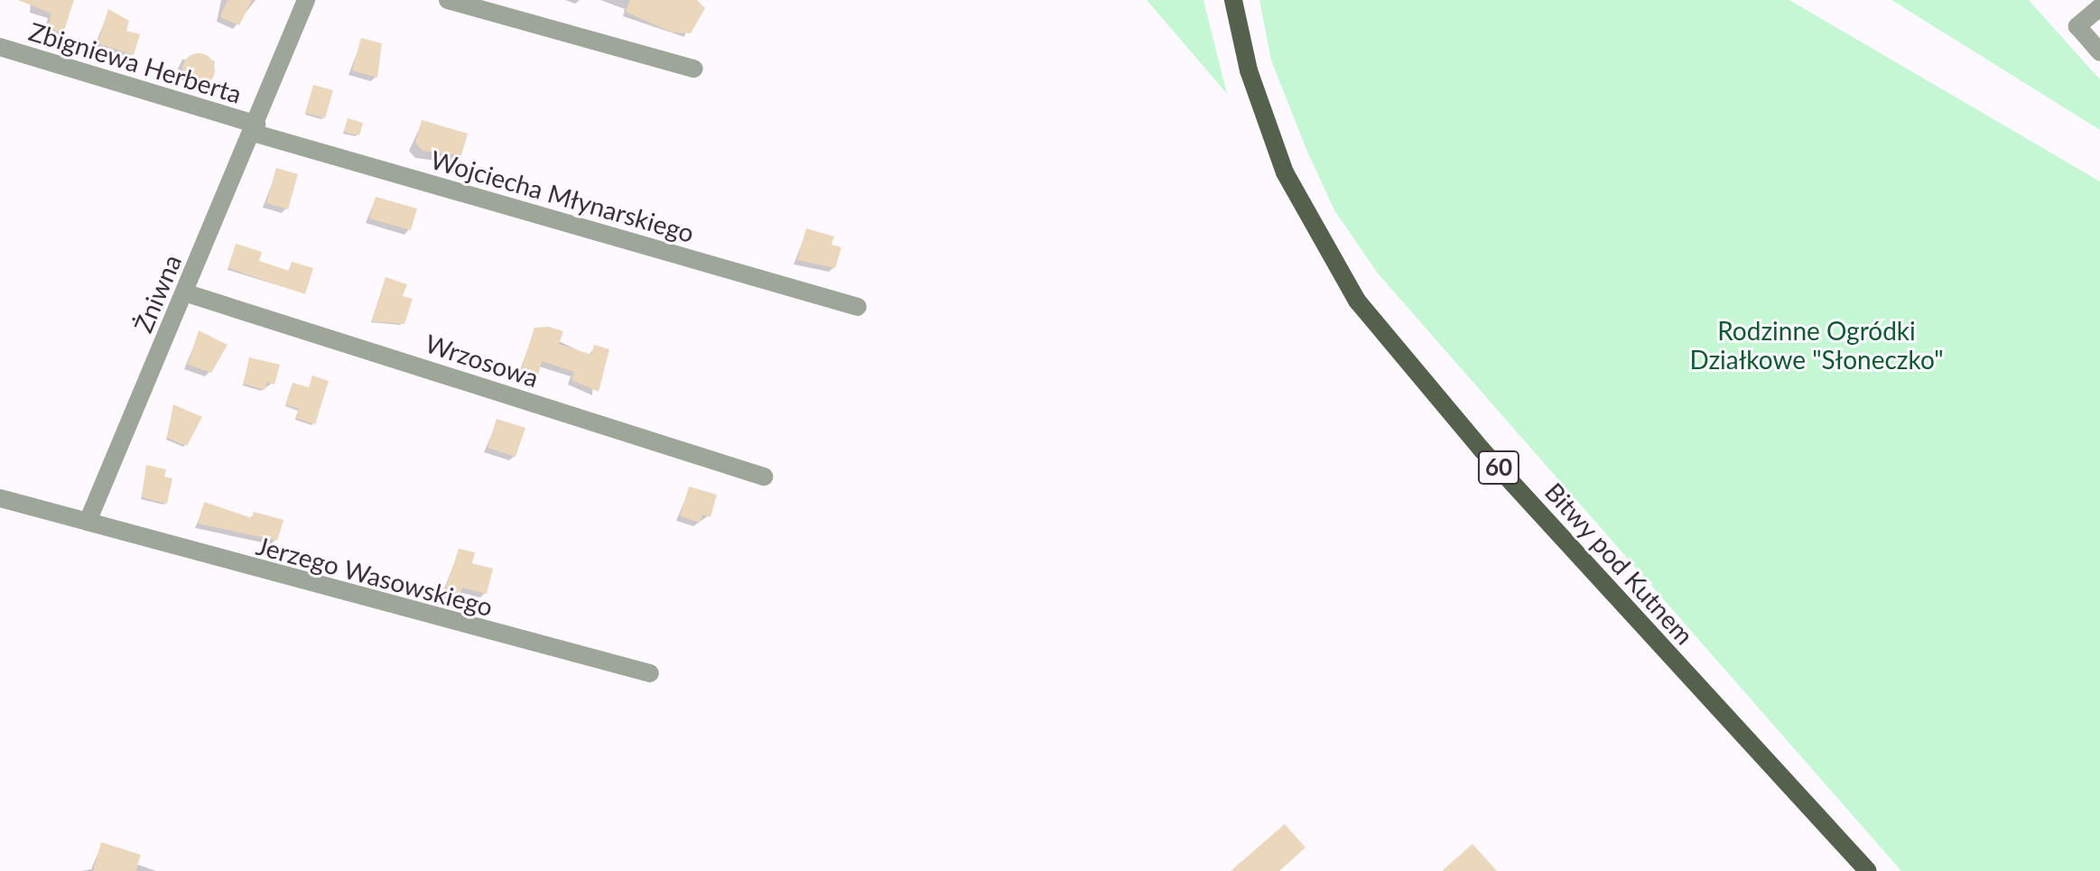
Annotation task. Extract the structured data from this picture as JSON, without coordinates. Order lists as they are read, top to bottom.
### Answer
{
  "streets": {
    "main road": ["60", "Bitwy pod Kutnem"],
    "street": [
      "Zbigniewa Herberta",
      "Wojciecha Młynarskiego",
      "Żniwna",
      "Wrzosowa",
      "Jerzego Wasowskiego"
    ]
  },
  "crossings": [
    ["Zbigniewa Herberta", "Wojciecha Młynarskiego"],
    ["Zbigniewa Herberta", "Żniwna"],
    ["Wojciecha Młynarskiego", "Żniwna"],
    ["Żniwna", "Wrzosowa"],
    ["Żniwna", "Jerzego Wasowskiego"]
  ],
  "parks": ["Rodzinne Ogródki Działkowe \"Słoneczko\""]
}
